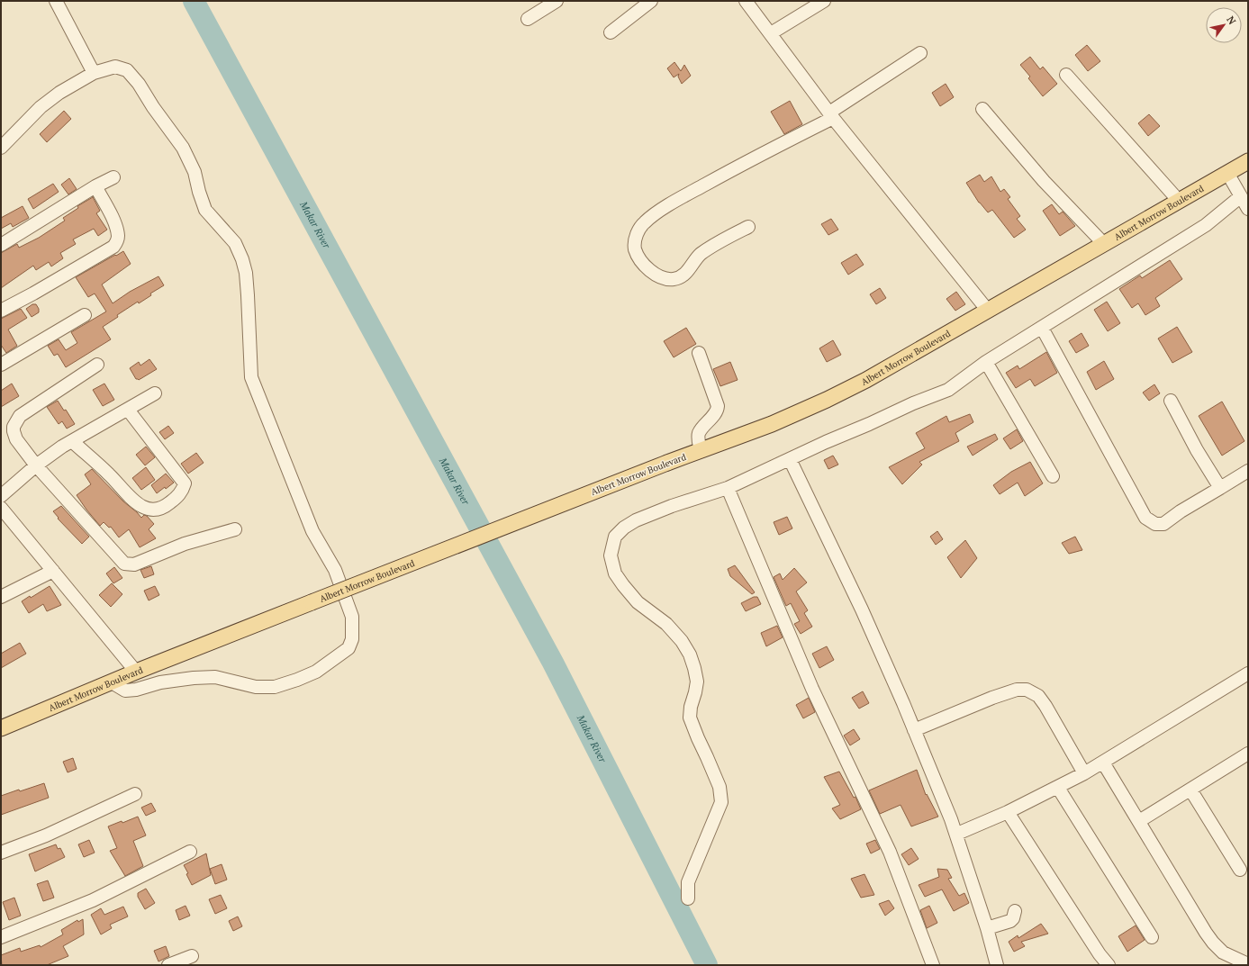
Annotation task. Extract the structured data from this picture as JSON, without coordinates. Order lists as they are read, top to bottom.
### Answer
{
  "streets": {
    "main road": ["Albert Morrow Boulevard"]
  },
  "water": ["Makar River"],
  "north": "top right"
}
